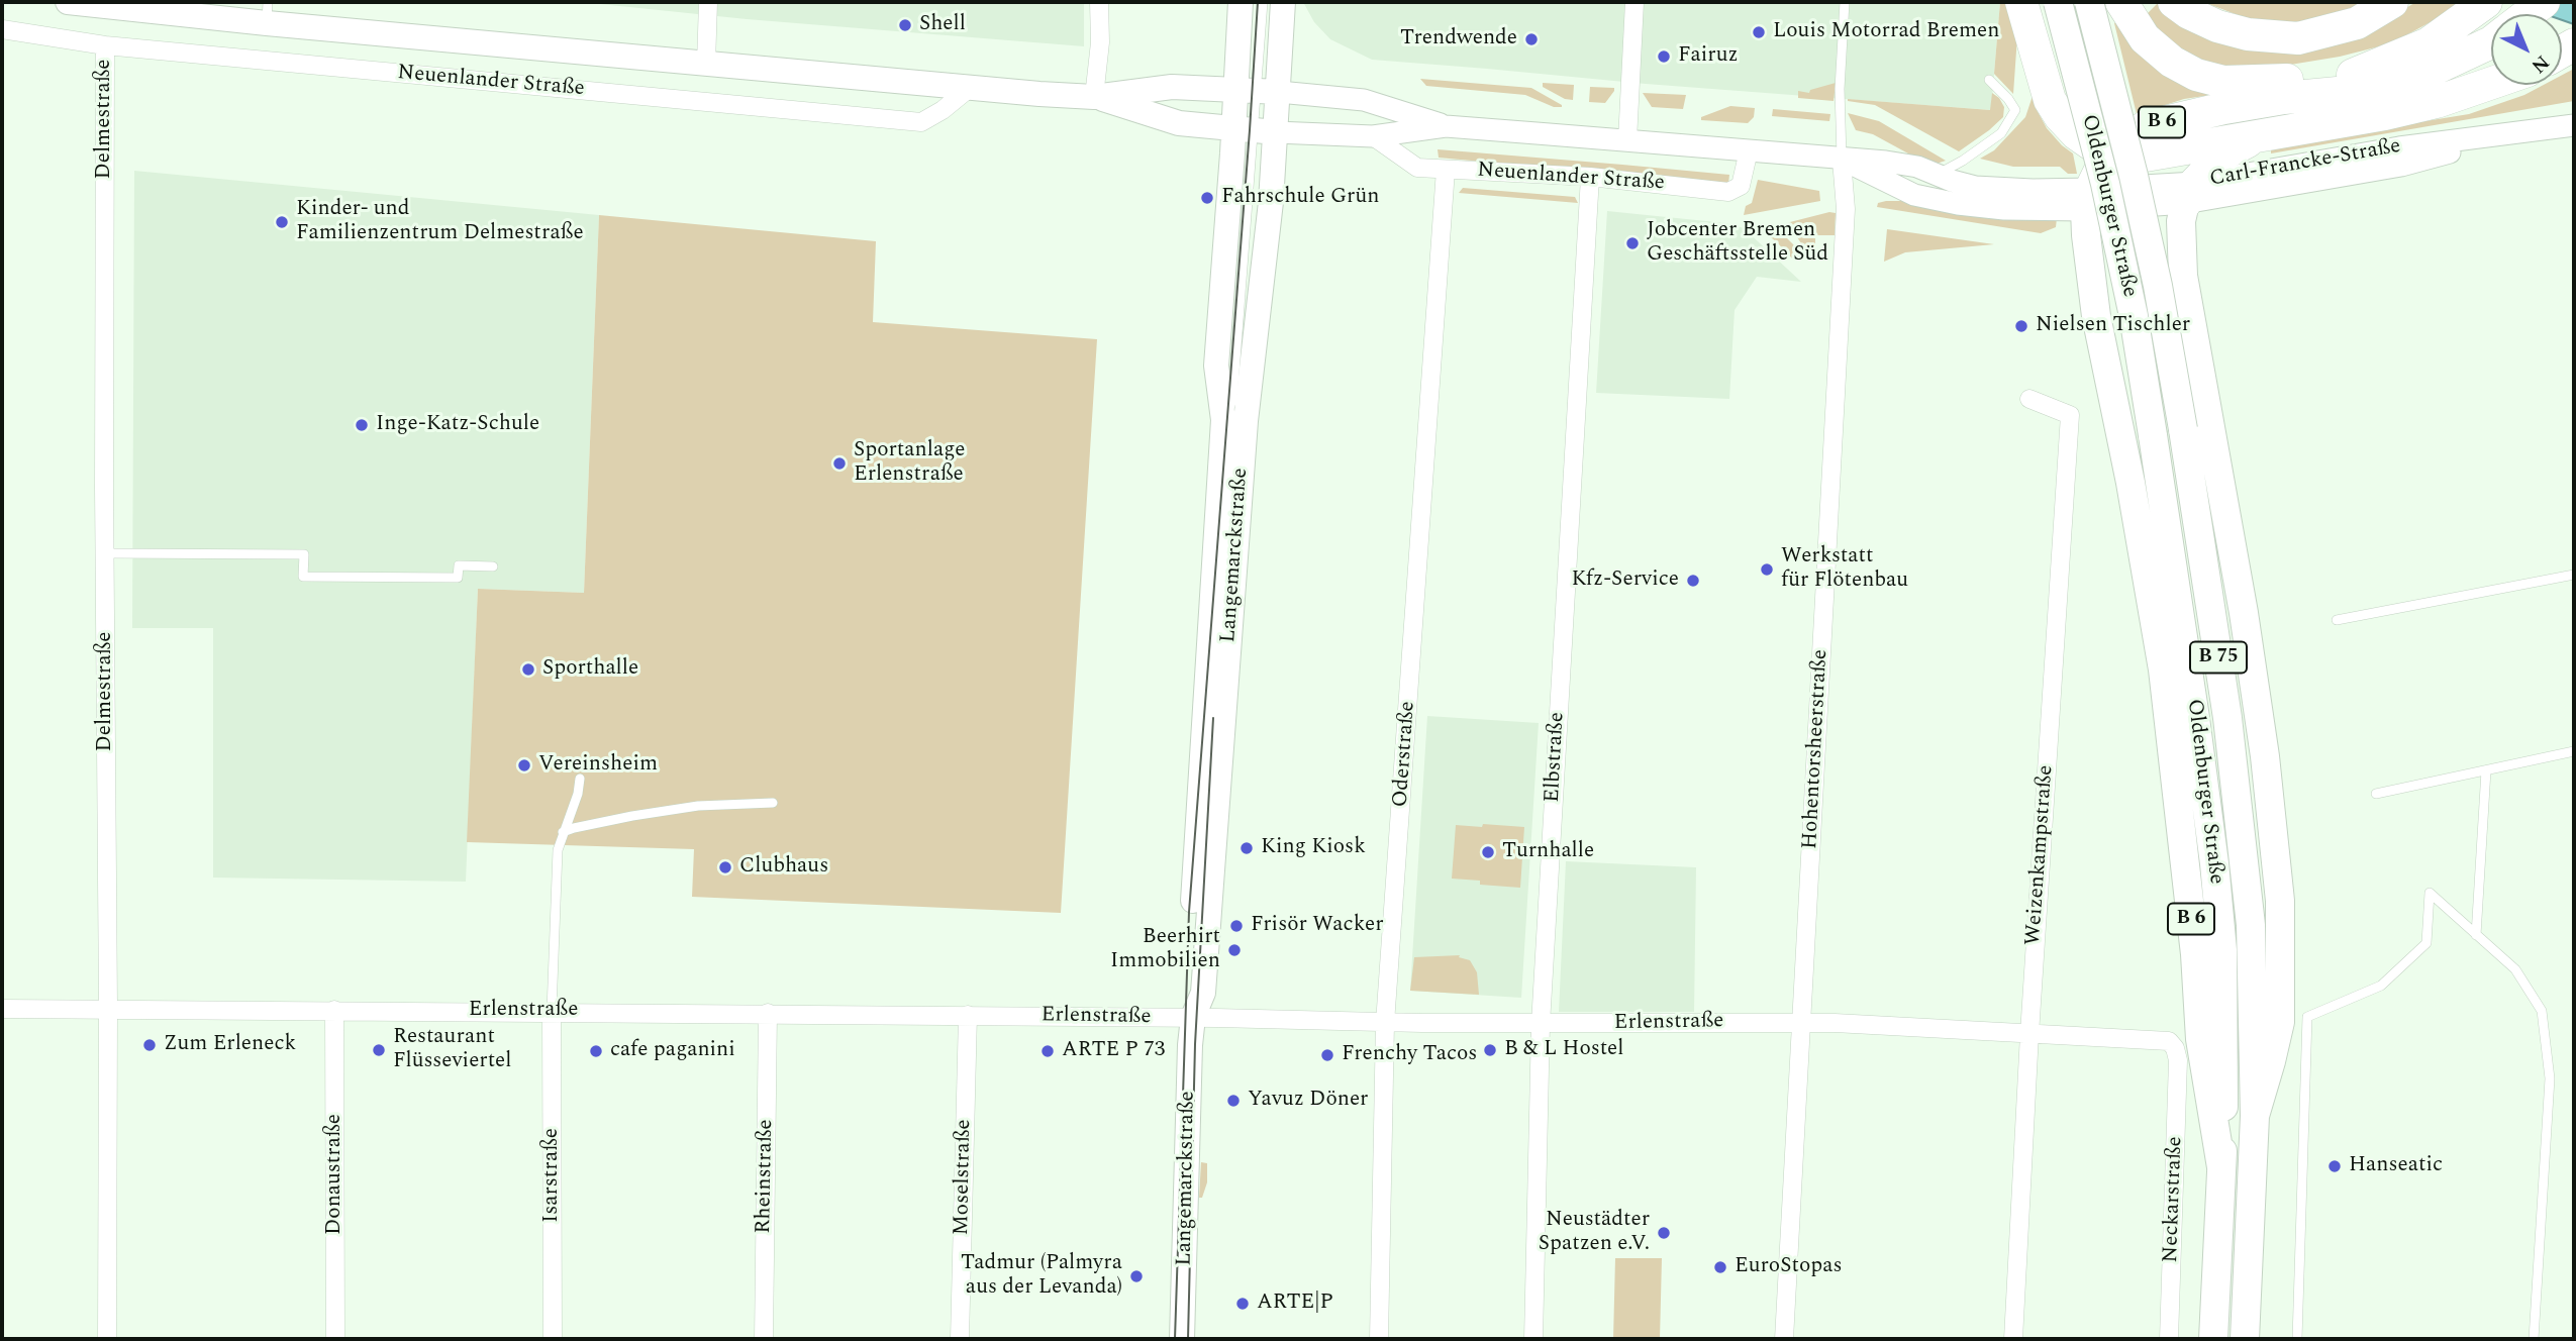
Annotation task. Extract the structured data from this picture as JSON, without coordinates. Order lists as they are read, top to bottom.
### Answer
{
  "streets": {
    "highway": ["B 6", "Oldenburger Straße", "B 75"],
    "main road": ["Neuenlander Straße", "Langemarckstraße"],
    "street": [
      "Delmestraße",
      "Carl-Francke-Straße",
      "Hohentorsheerstraße",
      "Oderstraße",
      "Elbstraße",
      "Weizenkampstraße",
      "Erlenstraße",
      "Donaustraße",
      "Isarstraße",
      "Rheinstraße",
      "Moselstraße",
      "Neckarstraße"
    ]
  },
  "crossings": [
    ["Neuenlander Straße", "Delmestraße"],
    ["Neuenlander Straße", "B 6"],
    ["Neuenlander Straße", "Carl-Francke-Straße"],
    ["Neuenlander Straße", "Langemarckstraße"],
    ["Neuenlander Straße", "Hohentorsheerstraße"],
    ["Neuenlander Straße", "Oderstraße"],
    ["Neuenlander Straße", "Elbstraße"],
    ["Delmestraße", "Erlenstraße"],
    ["B 6", "Carl-Francke-Straße"],
    ["B 6", "Oldenburger Straße"],
    ["Langemarckstraße", "Erlenstraße"],
    ["Hohentorsheerstraße", "Erlenstraße"],
    ["Oderstraße", "Erlenstraße"],
    ["Elbstraße", "Erlenstraße"],
    ["Weizenkampstraße", "Erlenstraße"],
    ["Erlenstraße", "Donaustraße"],
    ["Erlenstraße", "Isarstraße"],
    ["Erlenstraße", "Rheinstraße"],
    ["Erlenstraße", "Moselstraße"],
    ["Erlenstraße", "Neckarstraße"]
  ],
  "places": [
    "Shell",
    "Louis Motorrad Bremen",
    "Trendwende",
    "Fairuz",
    "Fahrschule Grün",
    "Kinder- und Familienzentrum Delmestraße",
    "Jobcenter Bremen Geschäftsstelle Süd",
    "Nielsen Tischler",
    "Inge-Katz-Schule",
    "Sportanlage Erlenstraße",
    "Werkstatt für Flötenbau",
    "Kfz-Service",
    "Sporthalle",
    "Vereinsheim",
    "King Kiosk",
    "Turnhalle",
    "Clubhaus",
    "Frisör Wacker",
    "Beerhirt Immobilien",
    "Zum Erleneck",
    "Restaurant Flüsseviertel",
    "B & L Hostel",
    "cafe paganini",
    "ARTE P 73",
    "Frenchy Tacos",
    "Yavuz Döner",
    "Hanseatic",
    "Neustädter Spatzen e.V.",
    "EuroStopas",
    "Tadmur (Palmyra aus der Levanda)",
    "ARTE|P"
  ],
  "north": "bottom right"
}
